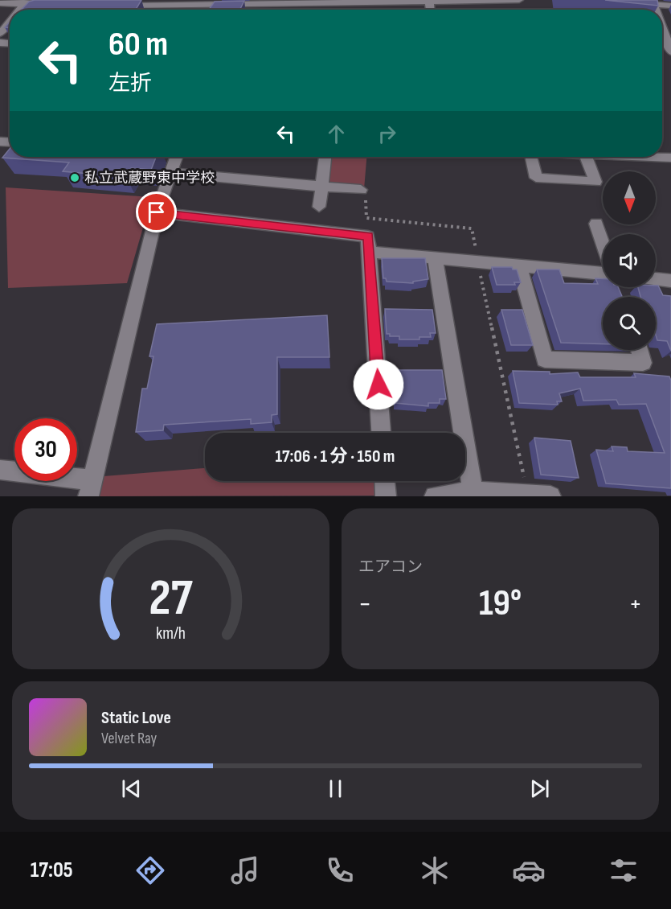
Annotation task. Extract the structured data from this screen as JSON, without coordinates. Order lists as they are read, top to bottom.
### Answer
{
  "places": ["私立武蔵野東中学校"],
  "north": "bottom",
  "page": {
    "turn": ["60 m", "左折"],
    "limit": "30",
    "trip": "17:06 · 1 分 · 150 m",
    "tile": "エアコン",
    "heat": ["−", "19°", "+"],
    "song": ["Static Love", "Velvet Ray"],
    "tabs": "17:05",
    "gauge": ["27", "km/h"]
  }
}
